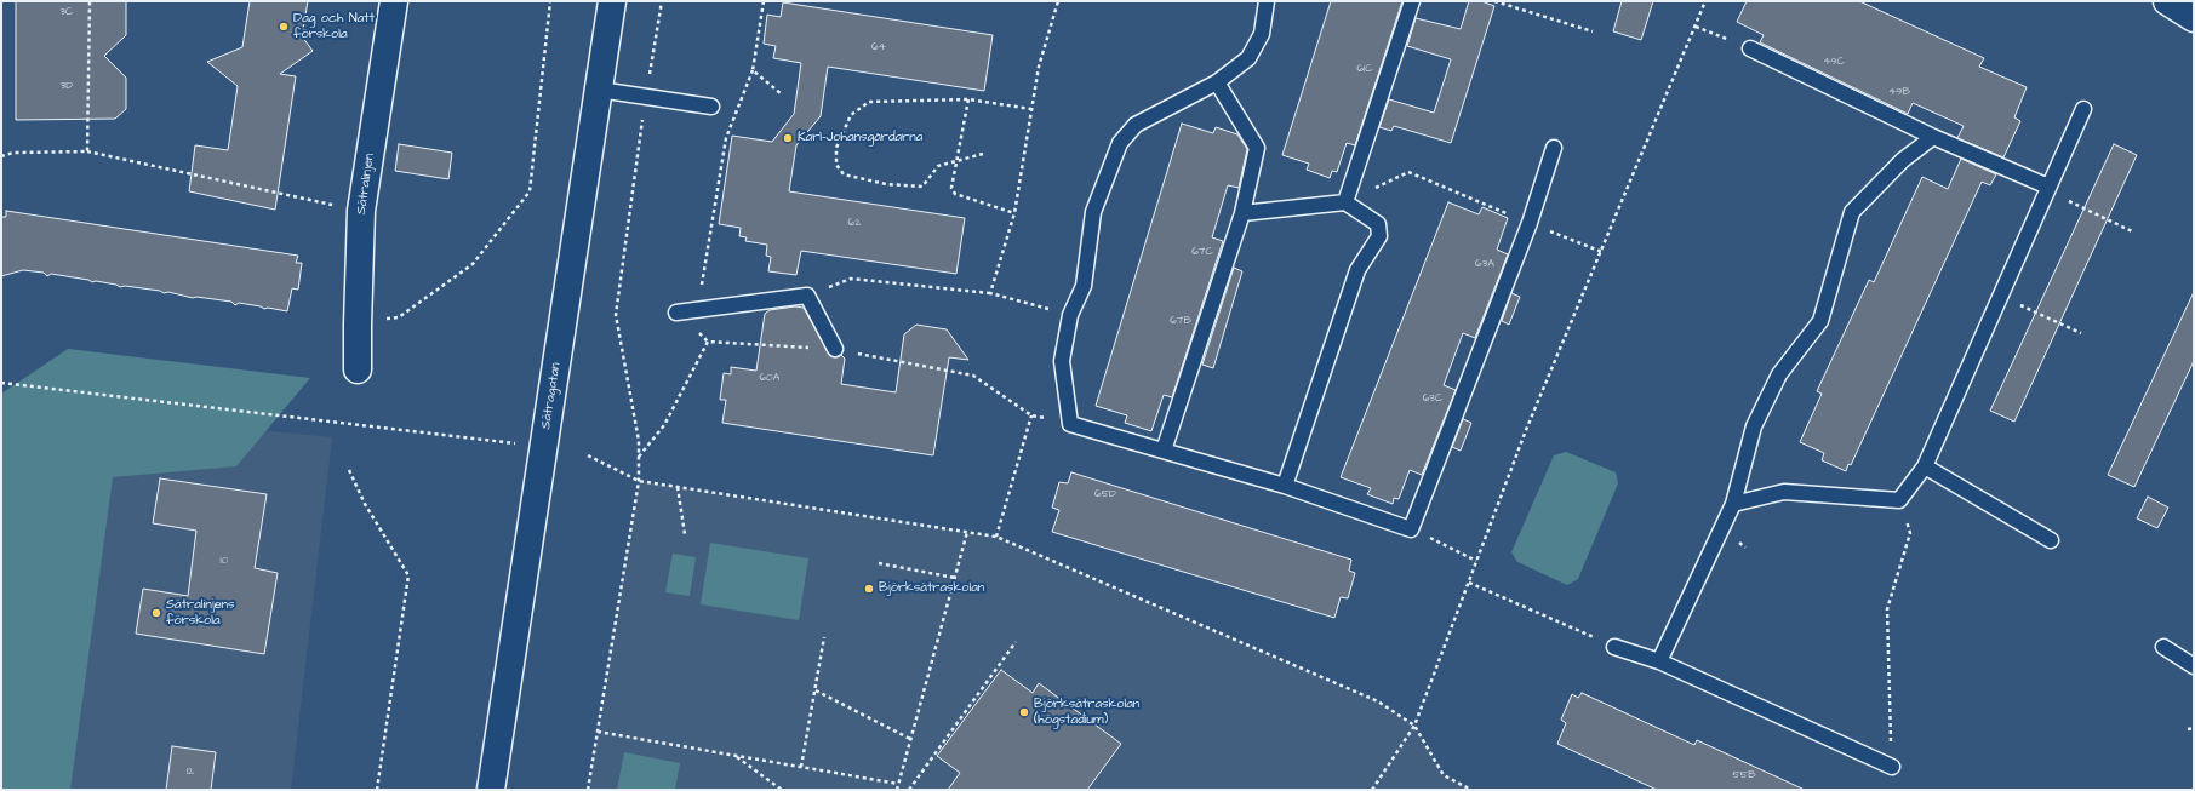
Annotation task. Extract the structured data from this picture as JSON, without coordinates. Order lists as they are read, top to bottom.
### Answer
{
  "streets": {
    "street": ["Sätralinjen", "Sätragatan"]
  },
  "places": [
    "Dag och Natt förskola",
    "Karl-Johansgårdarna",
    "Björksätraskolan",
    "Sätralinjens förskola",
    "Björksätraskolan (högstadium)"
  ],
  "house_numbers": [
    "3C",
    "64",
    "49C",
    "61C",
    "3D",
    "49B",
    "62",
    "67C",
    "63A",
    "67B",
    "60A",
    "63C",
    "65D",
    "10",
    "12",
    "55B"
  ]
}
